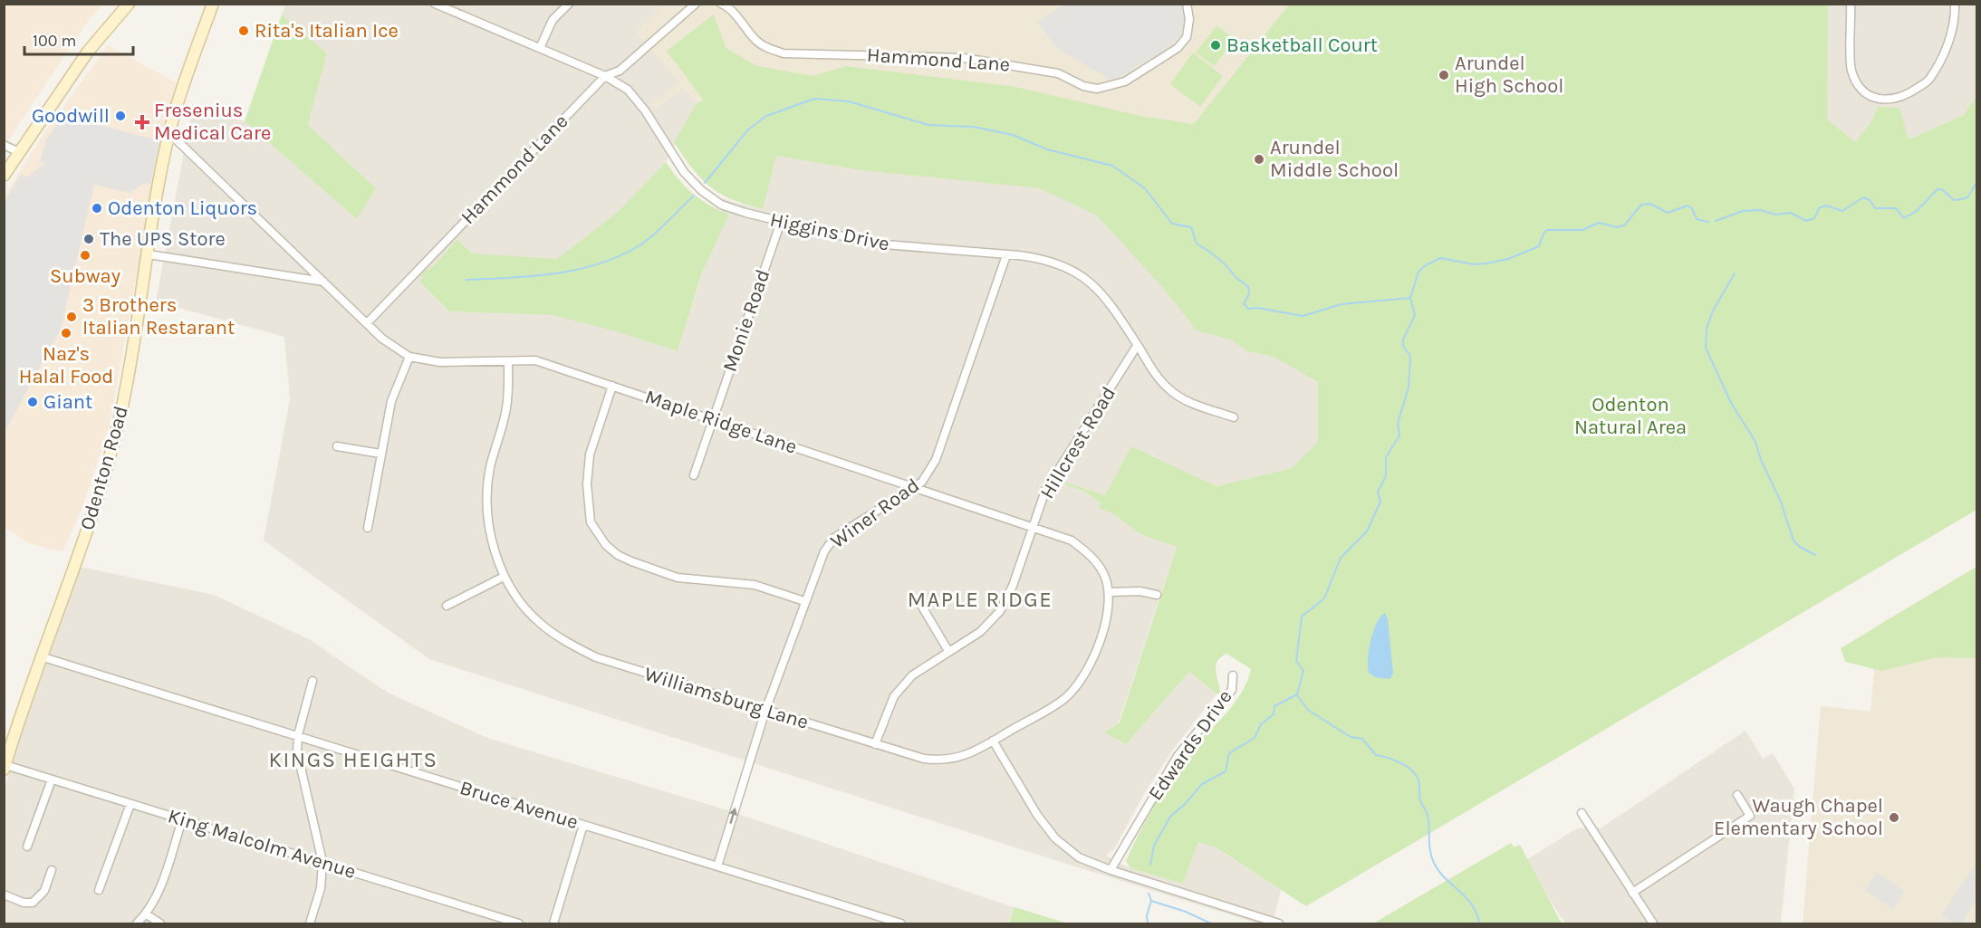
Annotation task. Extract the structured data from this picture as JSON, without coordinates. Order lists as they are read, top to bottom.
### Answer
{
  "streets": {
    "street": [
      "Hammond Lane",
      "Higgins Drive",
      "Monie Road",
      "Maple Ridge Lane",
      "Hillcrest Road",
      "Odenton Road",
      "Winer Road",
      "Williamsburg Lane",
      "Edwards Drive",
      "Bruce Avenue",
      "King Malcolm Avenue"
    ]
  },
  "crossings": [
    ["Hammond Lane", "Higgins Drive"],
    ["Hammond Lane", "Maple Ridge Lane"],
    ["Higgins Drive", "Monie Road"],
    ["Higgins Drive", "Hillcrest Road"],
    ["Higgins Drive", "Winer Road"],
    ["Monie Road", "Maple Ridge Lane"],
    ["Maple Ridge Lane", "Hillcrest Road"],
    ["Maple Ridge Lane", "Odenton Road"],
    ["Maple Ridge Lane", "Winer Road"],
    ["Maple Ridge Lane", "Williamsburg Lane"],
    ["Hillcrest Road", "Williamsburg Lane"],
    ["Odenton Road", "Bruce Avenue"],
    ["Odenton Road", "King Malcolm Avenue"],
    ["Winer Road", "Williamsburg Lane"],
    ["Winer Road", "Bruce Avenue"]
  ],
  "districts": ["MAPLE RIDGE", "KINGS HEIGHTS"],
  "parks": ["Odenton Natural Area"],
  "places": {
    "other": [
      "Rita's Italian Ice",
      "Basketball Court",
      "Arundel High School",
      "Goodwill",
      "Arundel Middle School",
      "Odenton Liquors",
      "The UPS Store",
      "Subway",
      "3 Brothers Italian Restarant",
      "Naz's Halal Food",
      "Giant",
      "Waugh Chapel Elementary School"
    ],
    "health": ["Fresenius Medical Care"]
  },
  "scale_bar": "100 m"
}
